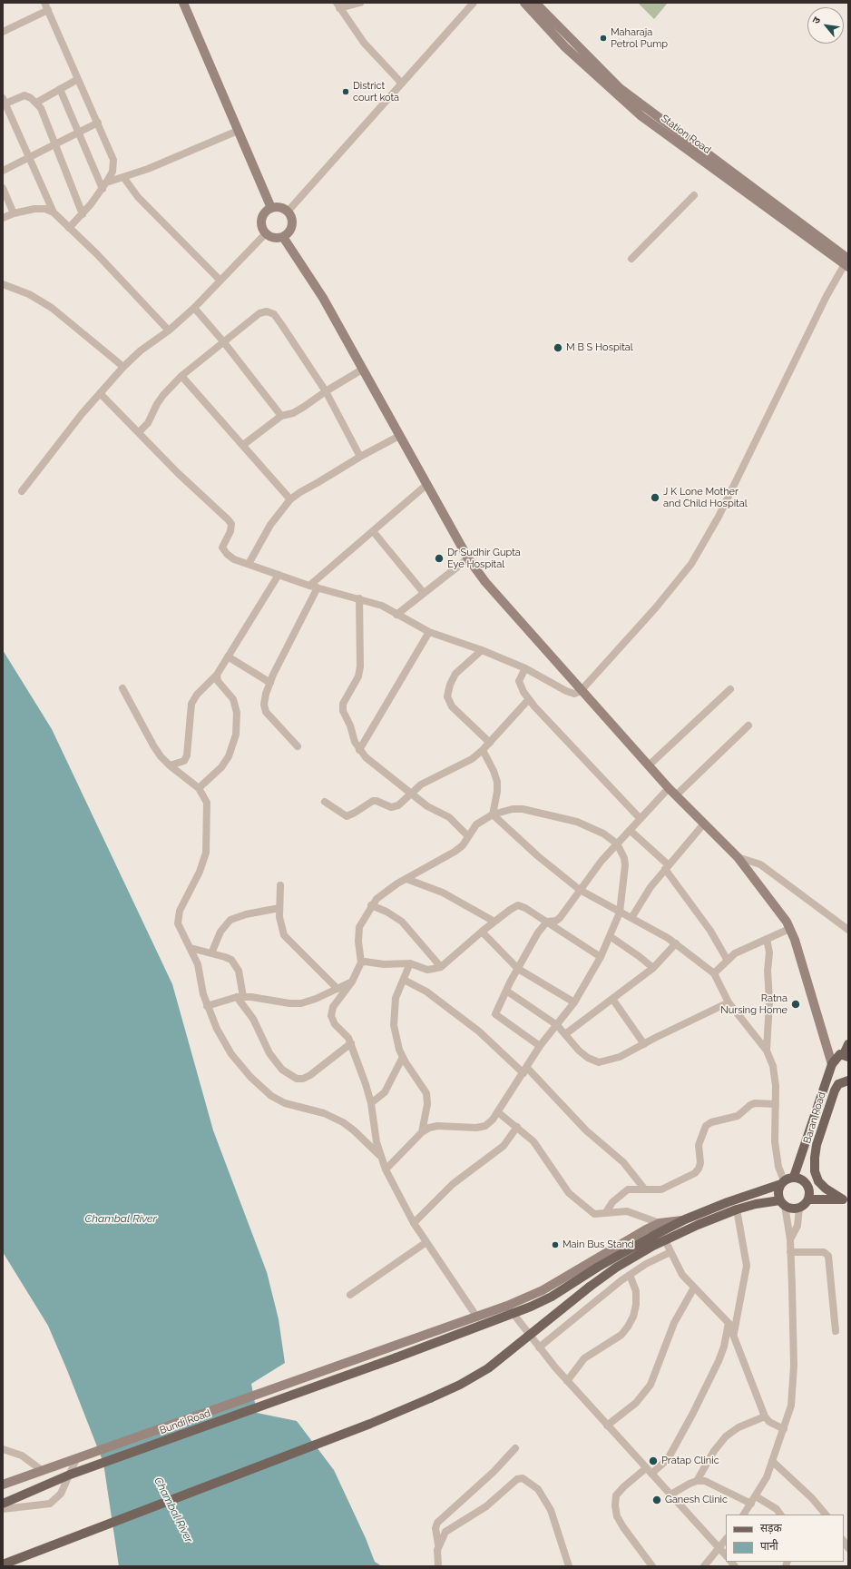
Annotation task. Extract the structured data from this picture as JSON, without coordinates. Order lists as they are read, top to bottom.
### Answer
{
  "streets": {
    "main road": ["Baran Road", "Bundi Road"],
    "street": ["Station Road"]
  },
  "crossings": [
    ["Baran Road", "Bundi Road"]
  ],
  "water": ["Chambal River"],
  "places": [
    "Maharaja Petrol Pump",
    "District court kota",
    "M B S Hospital",
    "J K Lone Mother and Child Hospital",
    "Dr Sudhir Gupta Eye Hospital",
    "Ratna Nursing Home",
    "Main Bus Stand",
    "Pratap Clinic",
    "Ganesh Clinic"
  ],
  "legend": ["सड़क", "पानी"],
  "north": "top left"
}
